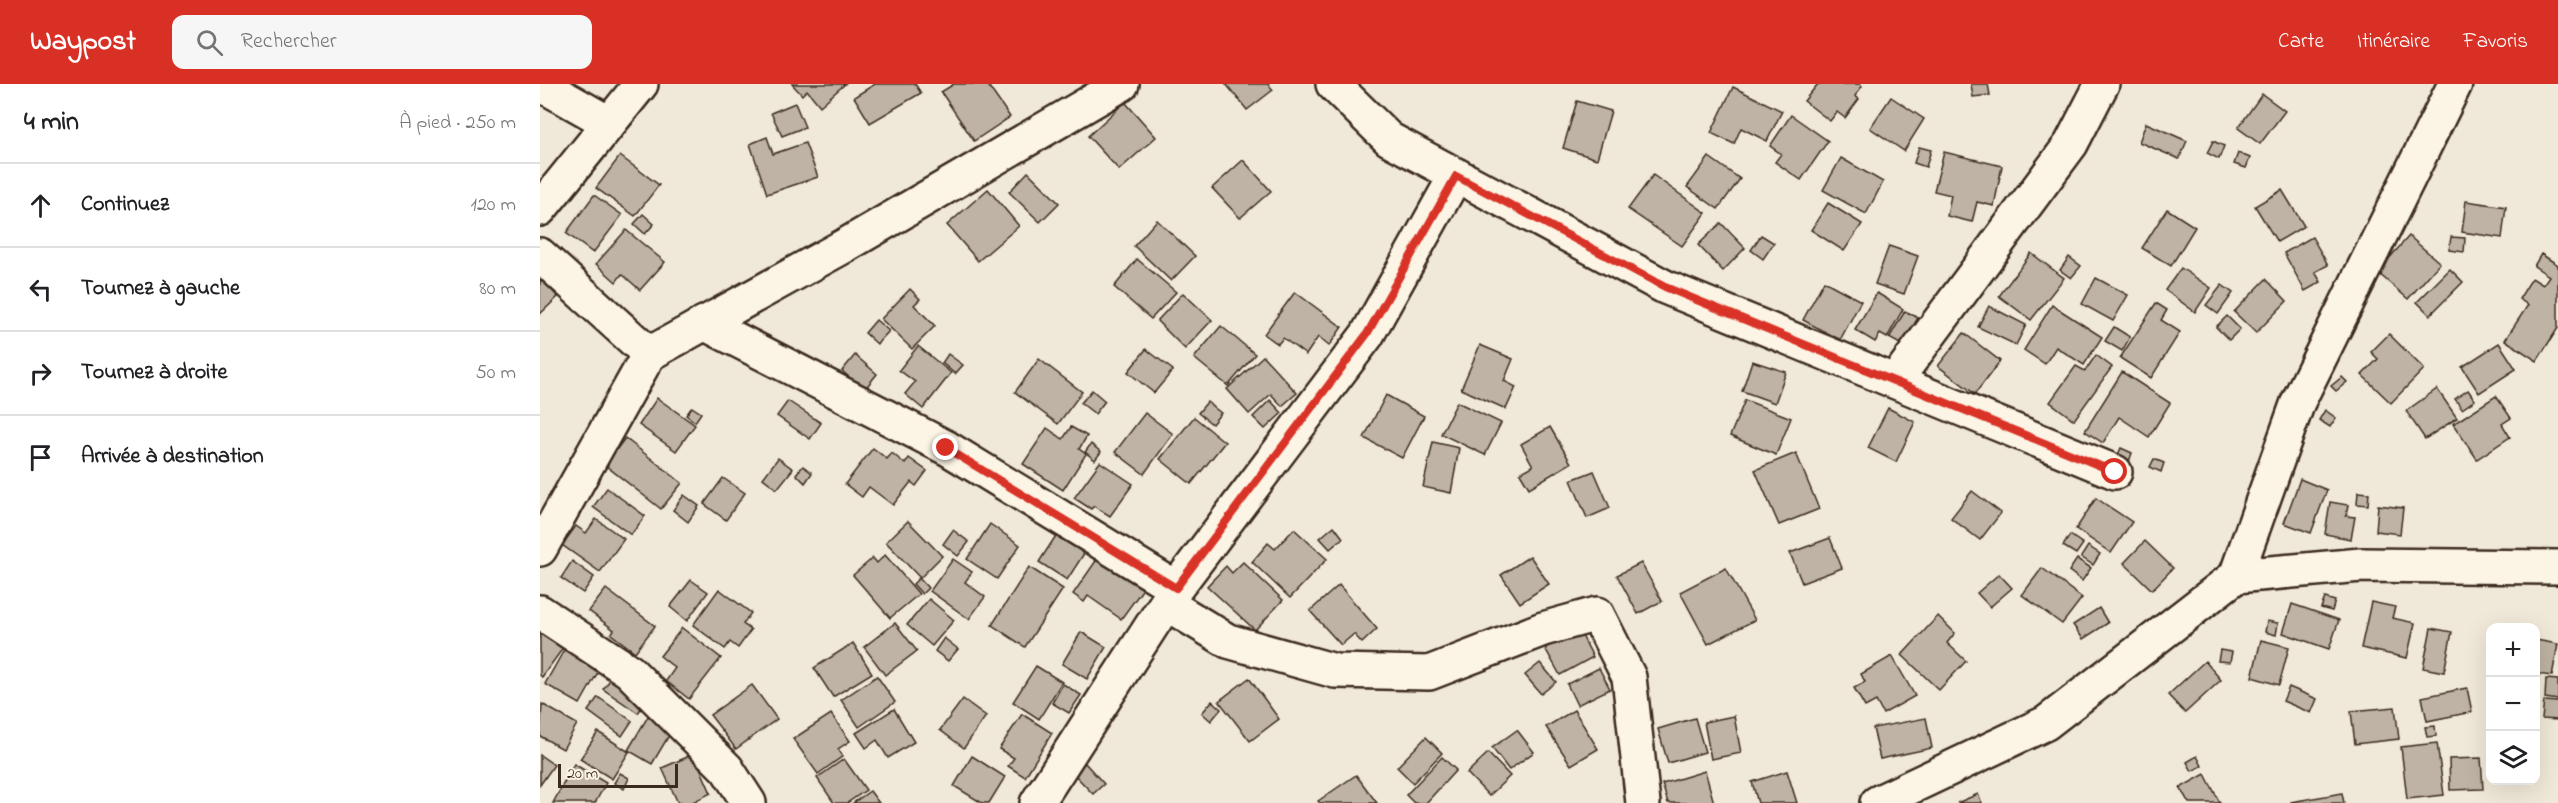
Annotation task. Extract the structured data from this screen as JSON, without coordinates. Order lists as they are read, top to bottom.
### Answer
{
  "scale_bar": "20 m",
  "page": {
    "header": "Waypost",
    "search": "Rechercher",
    "nav": ["Carte", "Itinéraire", "Favoris"],
    "heading": ["4 min", "À pied · 250 m"],
    "list": [
      ["Continuez", "120 m"],
      ["Tournez à gauche", "80 m"],
      ["Tournez à droite", "50 m"],
      "Arrivée à destination"
    ],
    "map_buttons": ["+", "−"],
    "scale": "20 m"
  }
}
